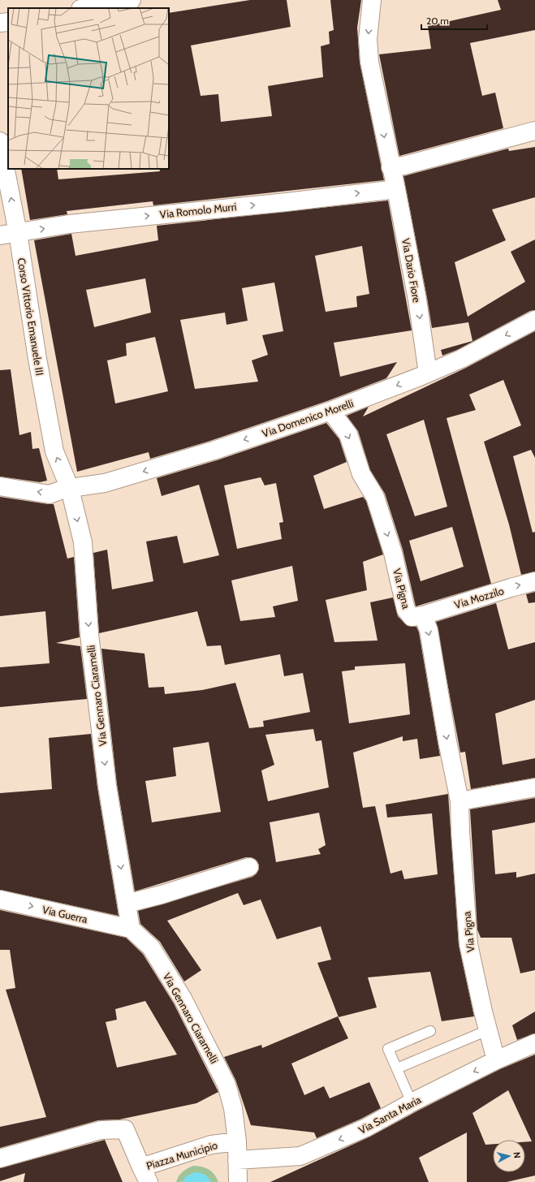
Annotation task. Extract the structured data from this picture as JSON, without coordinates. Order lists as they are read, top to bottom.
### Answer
{
  "streets": {
    "street": [
      "Via Romolo Murri",
      "Via Dario Fiore",
      "Corso Vittorio Emanuele III",
      "Via Domenico Morelli",
      "Via Pigna",
      "Via Mozzilo",
      "Via Gennaro Ciaramelli",
      "Via Guerra",
      "Via Santa Maria",
      "Piazza Municipio"
    ]
  },
  "crossings": [
    ["Via Romolo Murri", "Via Dario Fiore"],
    ["Via Romolo Murri", "Corso Vittorio Emanuele III"],
    ["Via Dario Fiore", "Via Domenico Morelli"],
    ["Corso Vittorio Emanuele III", "Via Domenico Morelli"],
    ["Corso Vittorio Emanuele III", "Via Gennaro Ciaramelli"],
    ["Via Domenico Morelli", "Via Pigna"],
    ["Via Domenico Morelli", "Via Gennaro Ciaramelli"],
    ["Via Pigna", "Via Mozzilo"],
    ["Via Pigna", "Via Santa Maria"],
    ["Via Gennaro Ciaramelli", "Via Guerra"],
    ["Via Gennaro Ciaramelli", "Piazza Municipio"]
  ],
  "one_way": [
    "Via Romolo Murri",
    "Via Dario Fiore",
    "Corso Vittorio Emanuele III",
    "Via Domenico Morelli",
    "Via Pigna",
    "Via Mozzilo",
    "Via Gennaro Ciaramelli",
    "Via Guerra",
    "Via Santa Maria"
  ],
  "scale_bar": "20 m",
  "north": "right"
}
